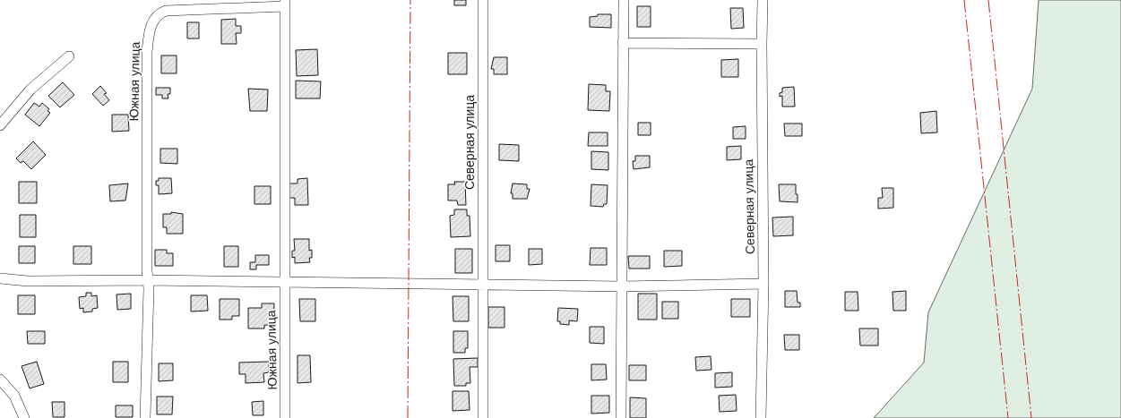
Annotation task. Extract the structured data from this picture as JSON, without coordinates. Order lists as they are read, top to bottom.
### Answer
{
  "streets": {
    "street": ["Южная улица", "Северная улица"]
  }
}
